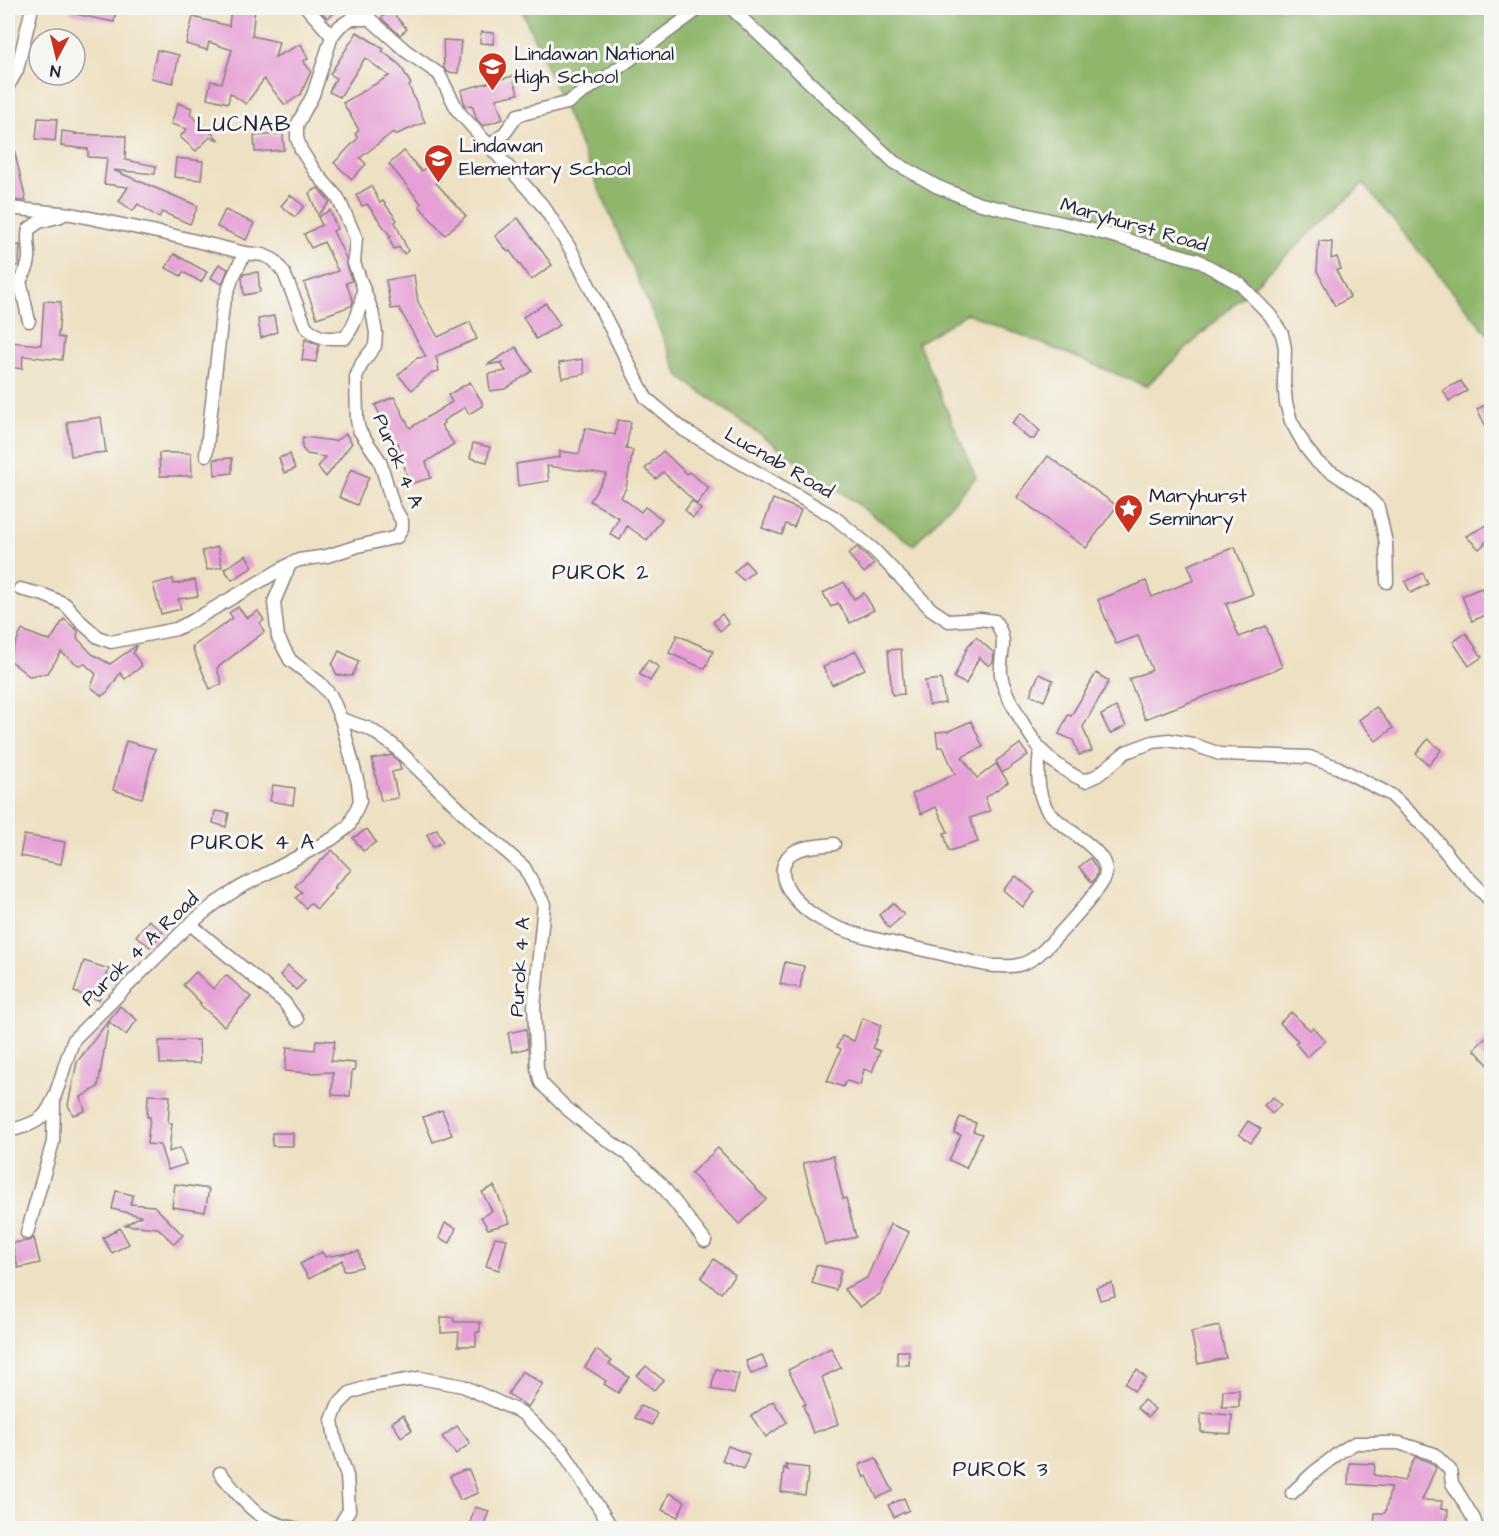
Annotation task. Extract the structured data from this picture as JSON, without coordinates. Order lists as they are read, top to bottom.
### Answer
{
  "streets": {
    "street": [
      "Maryhurst Road",
      "Purok 4 A",
      "Lucnab Road",
      "Purok 4 A Road"
    ]
  },
  "crossings": [
    ["Purok 4 A", "Purok 4 A Road"]
  ],
  "districts": [
    "LUCNAB",
    "PUROK 2",
    "PUROK 4 A",
    "PUROK 3"
  ],
  "places": {
    "school or university": ["Lindawan National High School", "Lindawan Elementary School"],
    "place": ["Maryhurst Seminary"]
  },
  "north": "bottom"
}
